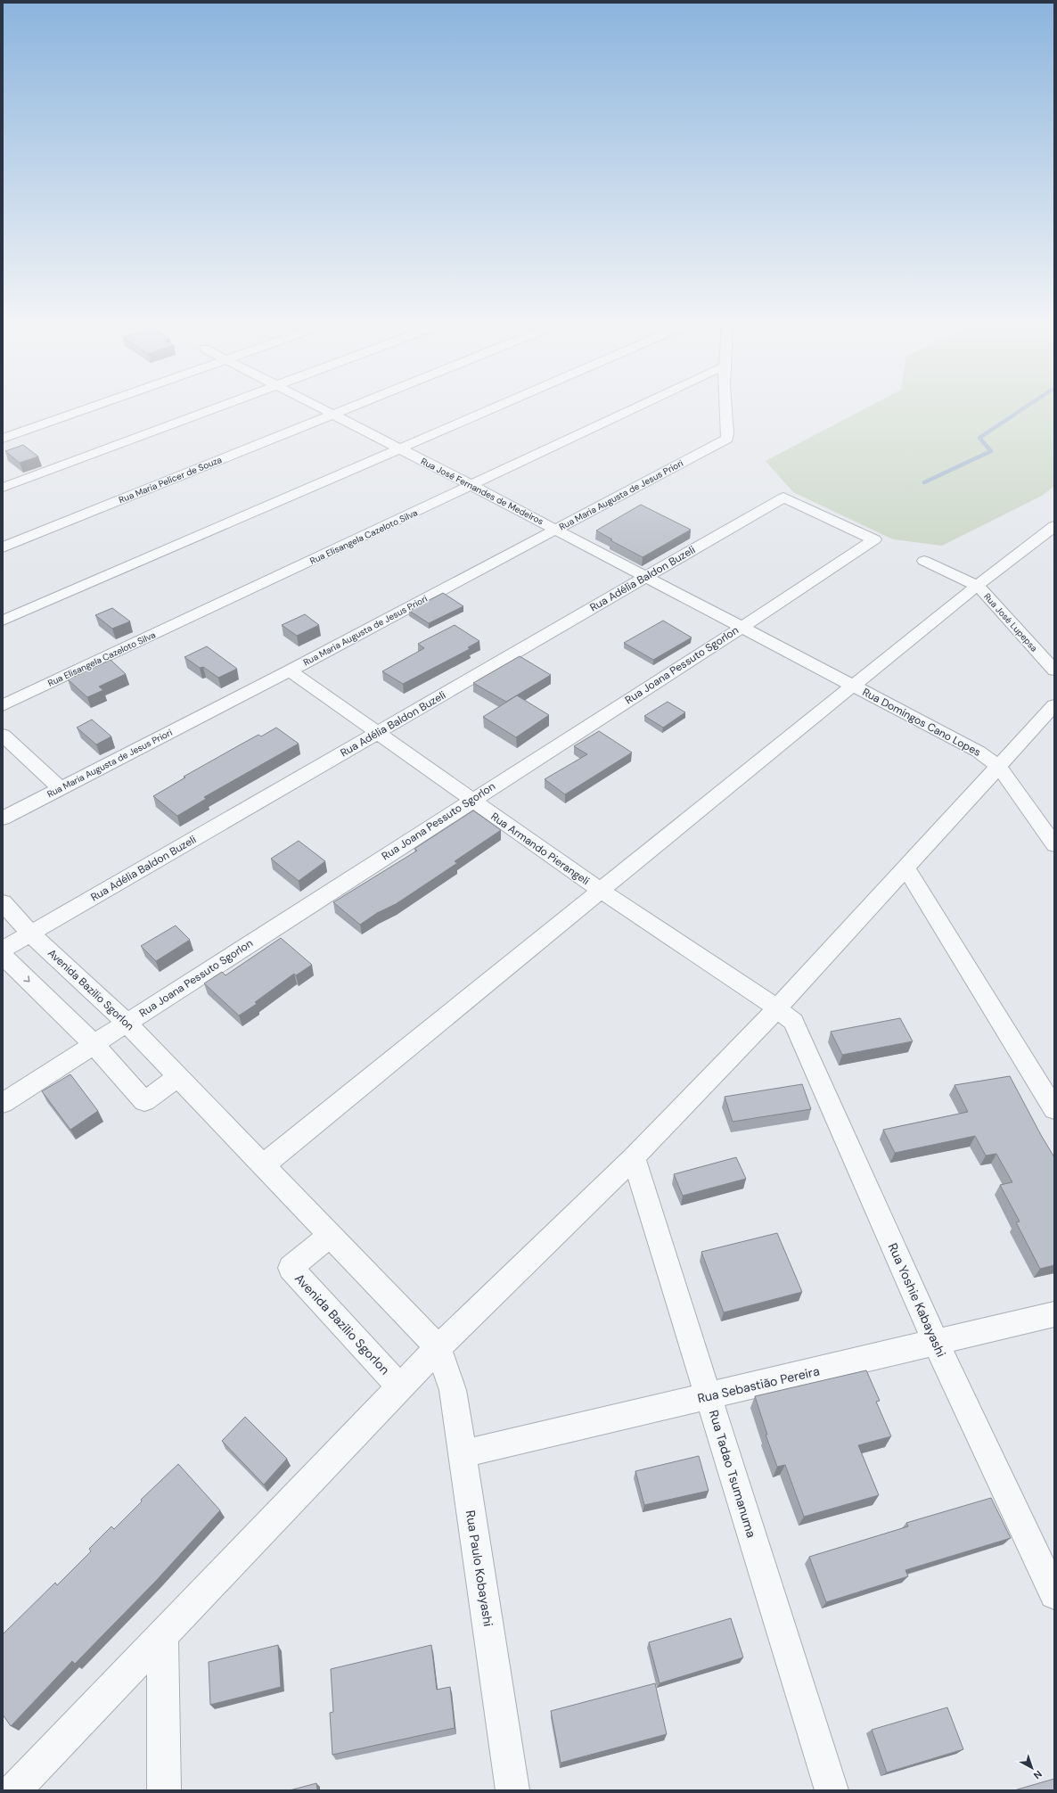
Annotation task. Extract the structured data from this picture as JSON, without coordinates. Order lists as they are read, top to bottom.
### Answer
{
  "streets": {
    "street": [
      "Rua Maria Pelicer de Souza",
      "Rua José Fernandes de Medeiros",
      "Rua Maria Augusta de Jesus Priori",
      "Rua Elisangela Cazeloto Silva",
      "Rua Adélia Baldon Buzeli",
      "Rua José Lupepsa",
      "Rua Joana Pessuto Sgorlon",
      "Rua Domingos Cano Lopes",
      "Rua Armando Pierangeli",
      "Avenida Bazilio Sgorlon",
      "Rua Yoshie Kabayashi",
      "Rua Sebastião Pereira",
      "Rua Tadao Tsumanuma",
      "Rua Paulo Kobayashi"
    ]
  },
  "crossings": [
    ["Rua Maria Pelicer de Souza", "Rua José Fernandes de Medeiros"],
    ["Rua José Fernandes de Medeiros", "Rua Maria Augusta de Jesus Priori"],
    ["Rua José Fernandes de Medeiros", "Rua Elisangela Cazeloto Silva"],
    ["Rua José Fernandes de Medeiros", "Rua Adélia Baldon Buzeli"],
    ["Rua José Fernandes de Medeiros", "Rua Joana Pessuto Sgorlon"],
    ["Rua José Fernandes de Medeiros", "Rua Domingos Cano Lopes"],
    ["Rua Maria Augusta de Jesus Priori", "Rua Armando Pierangeli"],
    ["Rua Adélia Baldon Buzeli", "Rua Joana Pessuto Sgorlon"],
    ["Rua Adélia Baldon Buzeli", "Rua Armando Pierangeli"],
    ["Rua Adélia Baldon Buzeli", "Avenida Bazilio Sgorlon"],
    ["Rua Joana Pessuto Sgorlon", "Rua Armando Pierangeli"],
    ["Rua Joana Pessuto Sgorlon", "Avenida Bazilio Sgorlon"],
    ["Rua Armando Pierangeli", "Rua Yoshie Kabayashi"],
    ["Avenida Bazilio Sgorlon", "Rua Paulo Kobayashi"],
    ["Rua Yoshie Kabayashi", "Rua Sebastião Pereira"],
    ["Rua Sebastião Pereira", "Rua Tadao Tsumanuma"],
    ["Rua Sebastião Pereira", "Rua Paulo Kobayashi"]
  ],
  "north": "bottom right"
}
